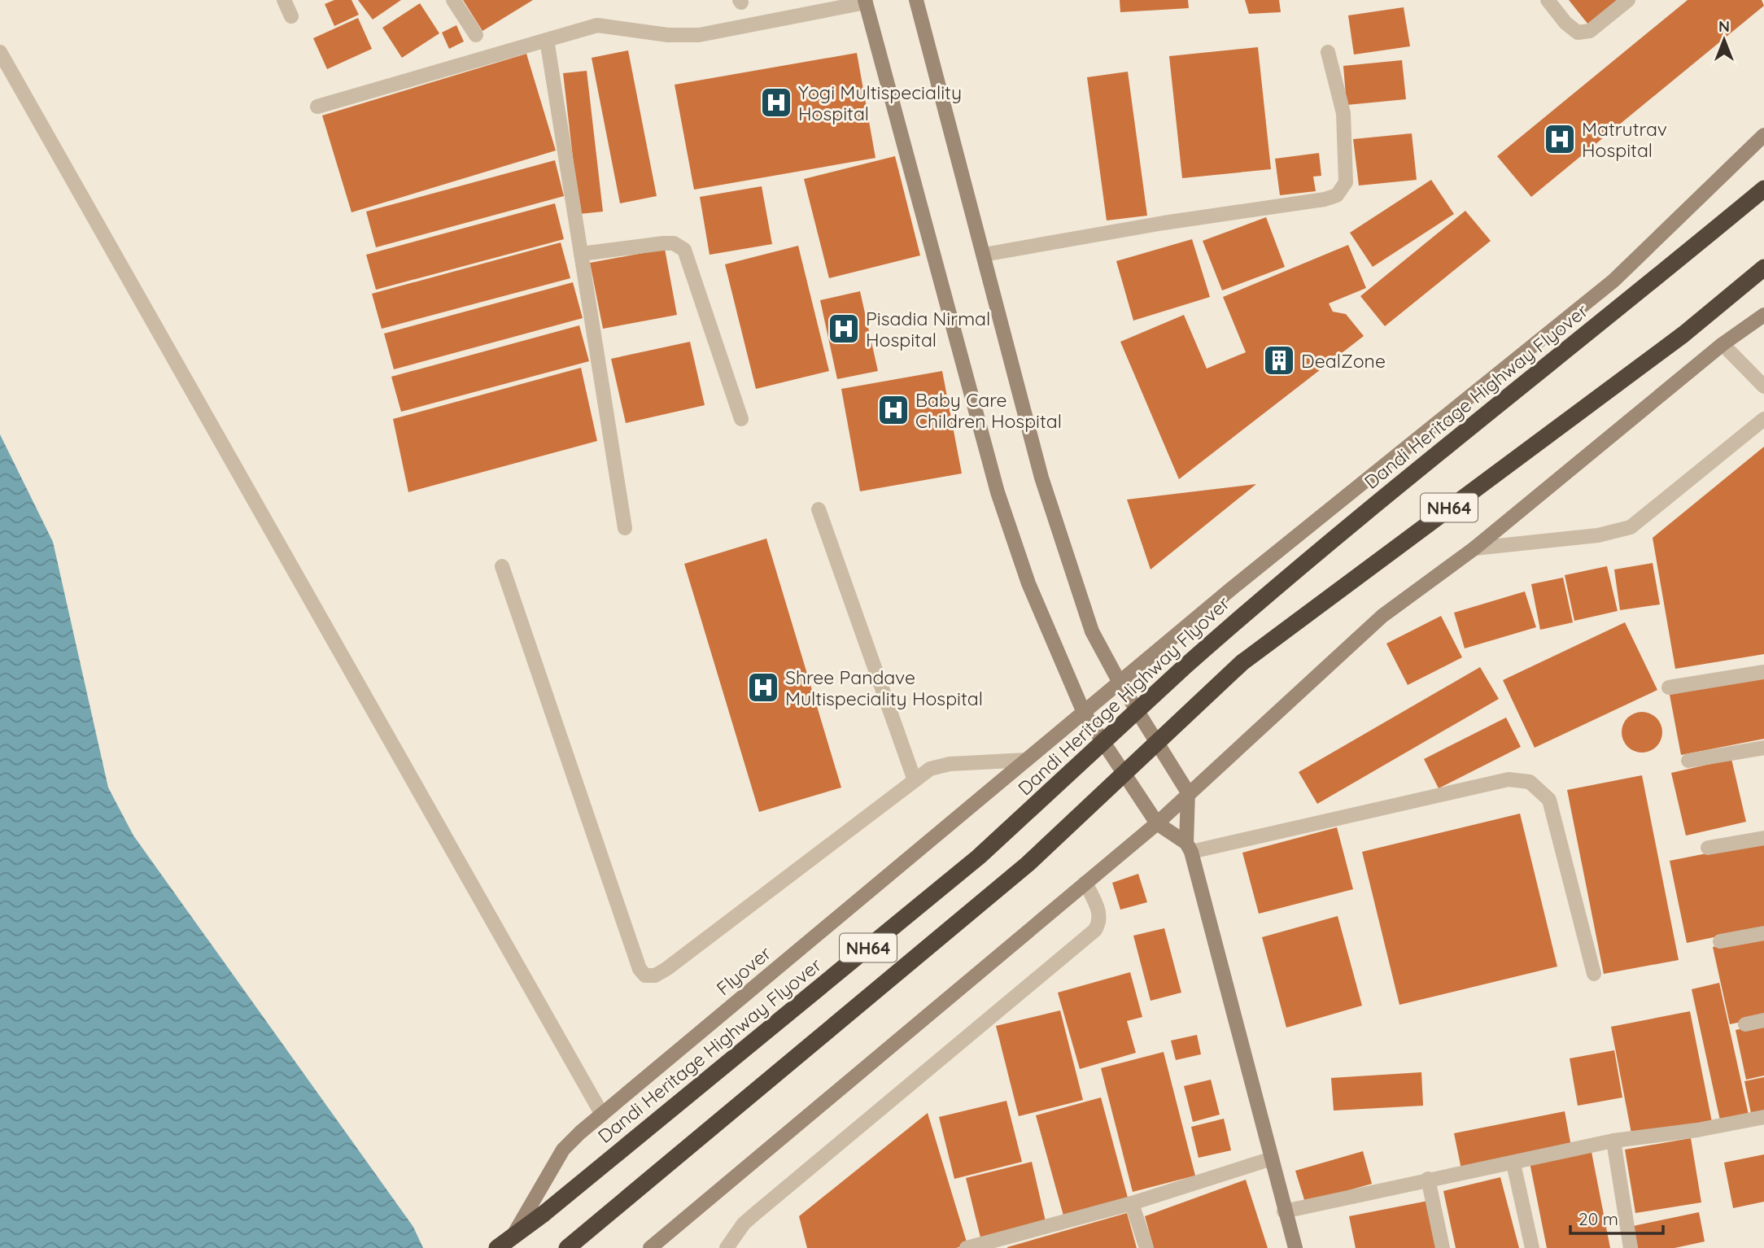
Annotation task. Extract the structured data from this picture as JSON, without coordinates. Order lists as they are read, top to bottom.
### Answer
{
  "streets": {
    "highway": ["Dandi Heritage Highway Flyover", "NH64"],
    "street": ["Flyover"]
  },
  "crossings": [
    ["Dandi Heritage Highway Flyover", "NH64"],
    ["Dandi Heritage Highway Flyover", "Flyover"],
    ["NH64", "Flyover"]
  ],
  "places": {
    "hospital": [
      "Yogi Multispeciality Hospital",
      "Matrutrav Hospital",
      "Pisadia Nirmal Hospital",
      "Baby Care Children Hospital",
      "Shree Pandave Multispeciality Hospital"
    ],
    "building": ["DealZone"]
  },
  "scale_bar": "20 m",
  "north": "top"
}
